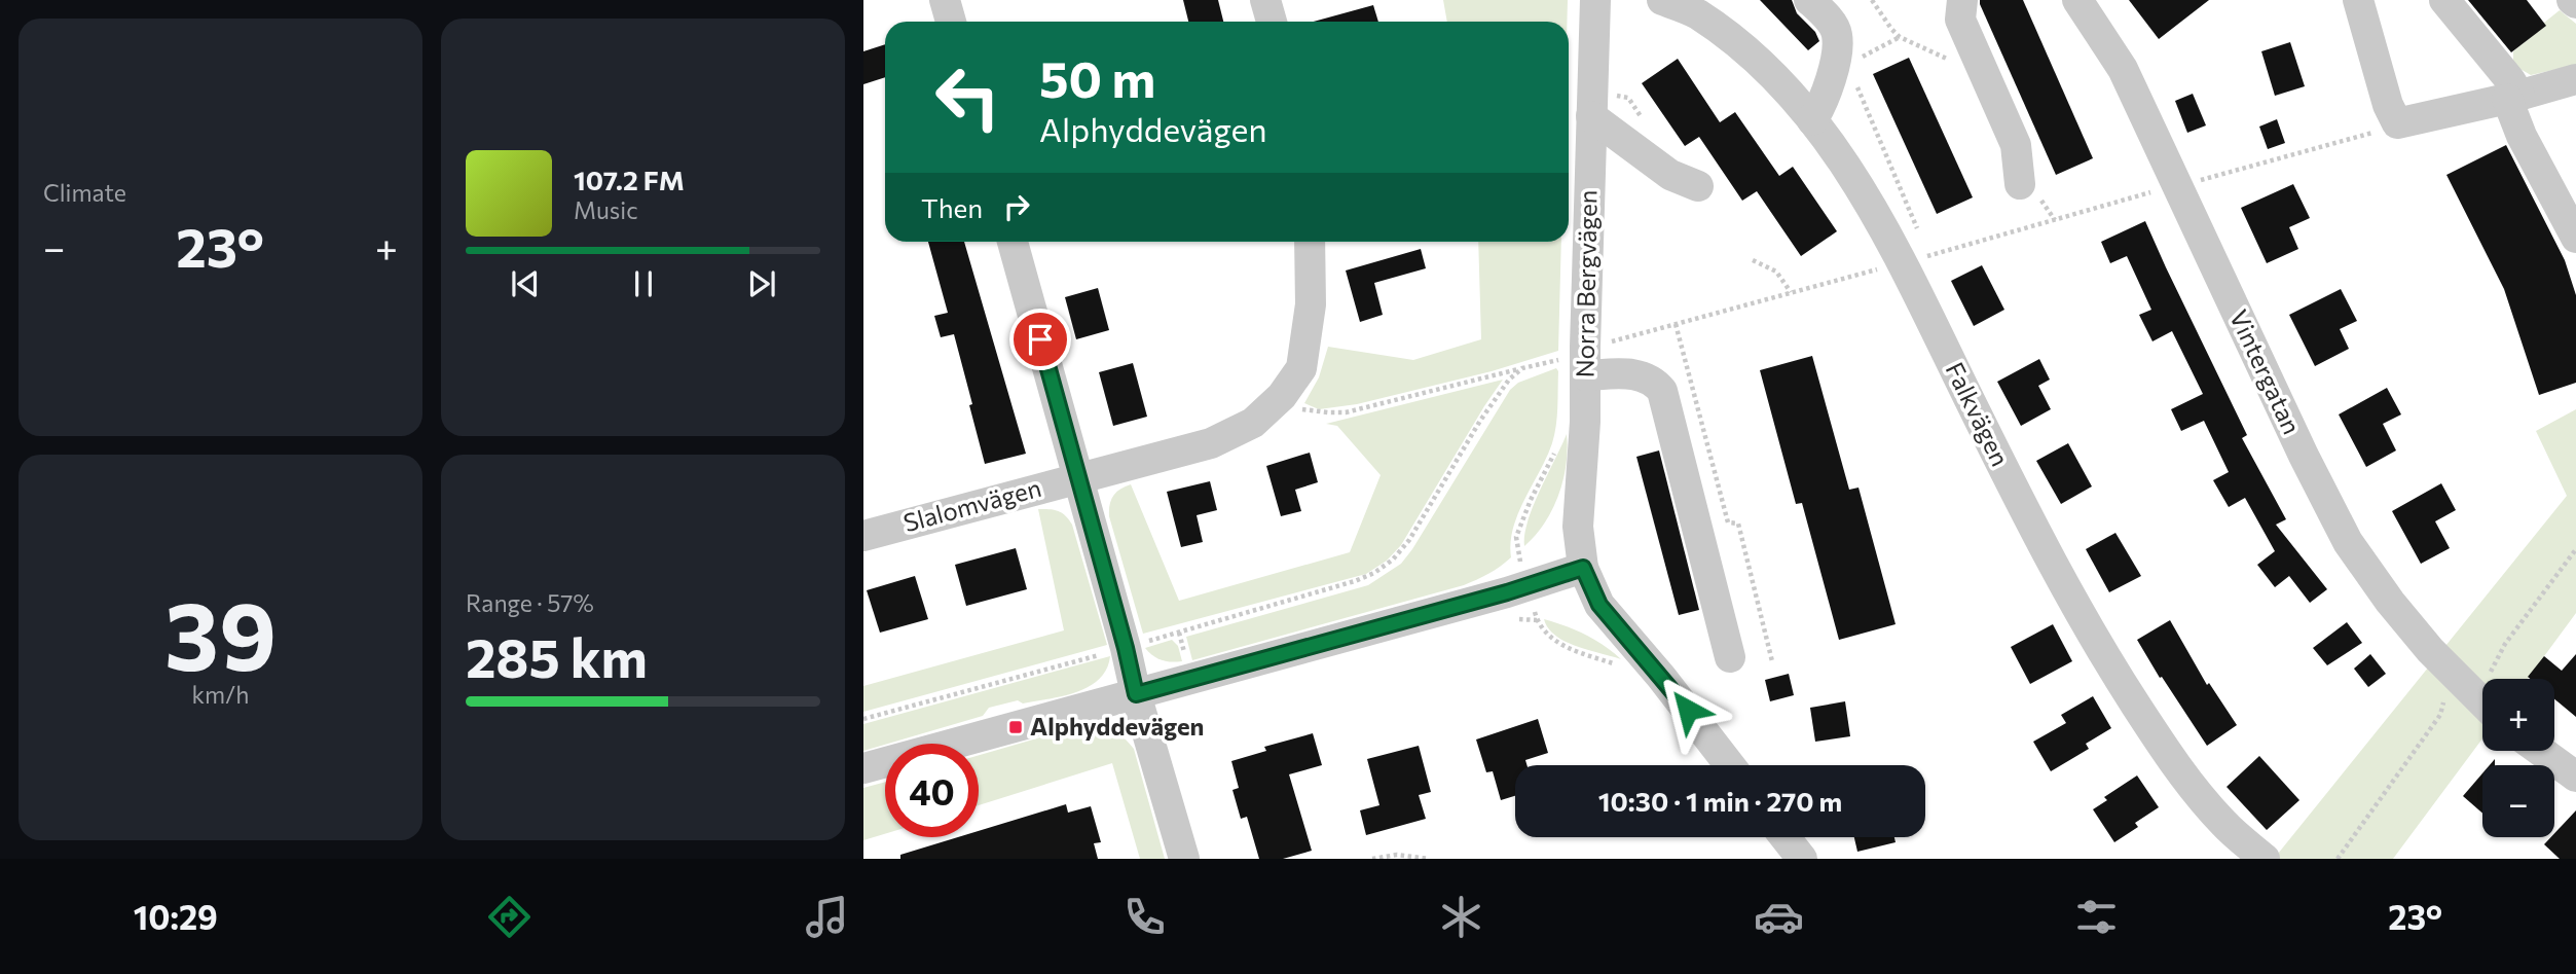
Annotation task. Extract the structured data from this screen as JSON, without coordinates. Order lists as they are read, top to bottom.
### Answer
{
  "streets": {
    "street": [
      "Norra Bergvägen",
      "Vintergatan",
      "Falkvägen",
      "Slalomvägen"
    ]
  },
  "places": {
    "transit": ["Alphyddevägen"]
  },
  "page": {
    "tile": [
      "Climate",
      ["39", "km/h"],
      ["Range · 57%", "285 km"]
    ],
    "turn": ["50 m", "Alphyddevägen"],
    "song": ["107.2 FM", "Music"],
    "then": "Then",
    "heat": ["−", "23°", "+"],
    "map_buttons": ["+", "−"],
    "limit": "40",
    "trip": "10:30 · 1 min · 270 m",
    "tabs": ["10:29", "23°"]
  }
}
